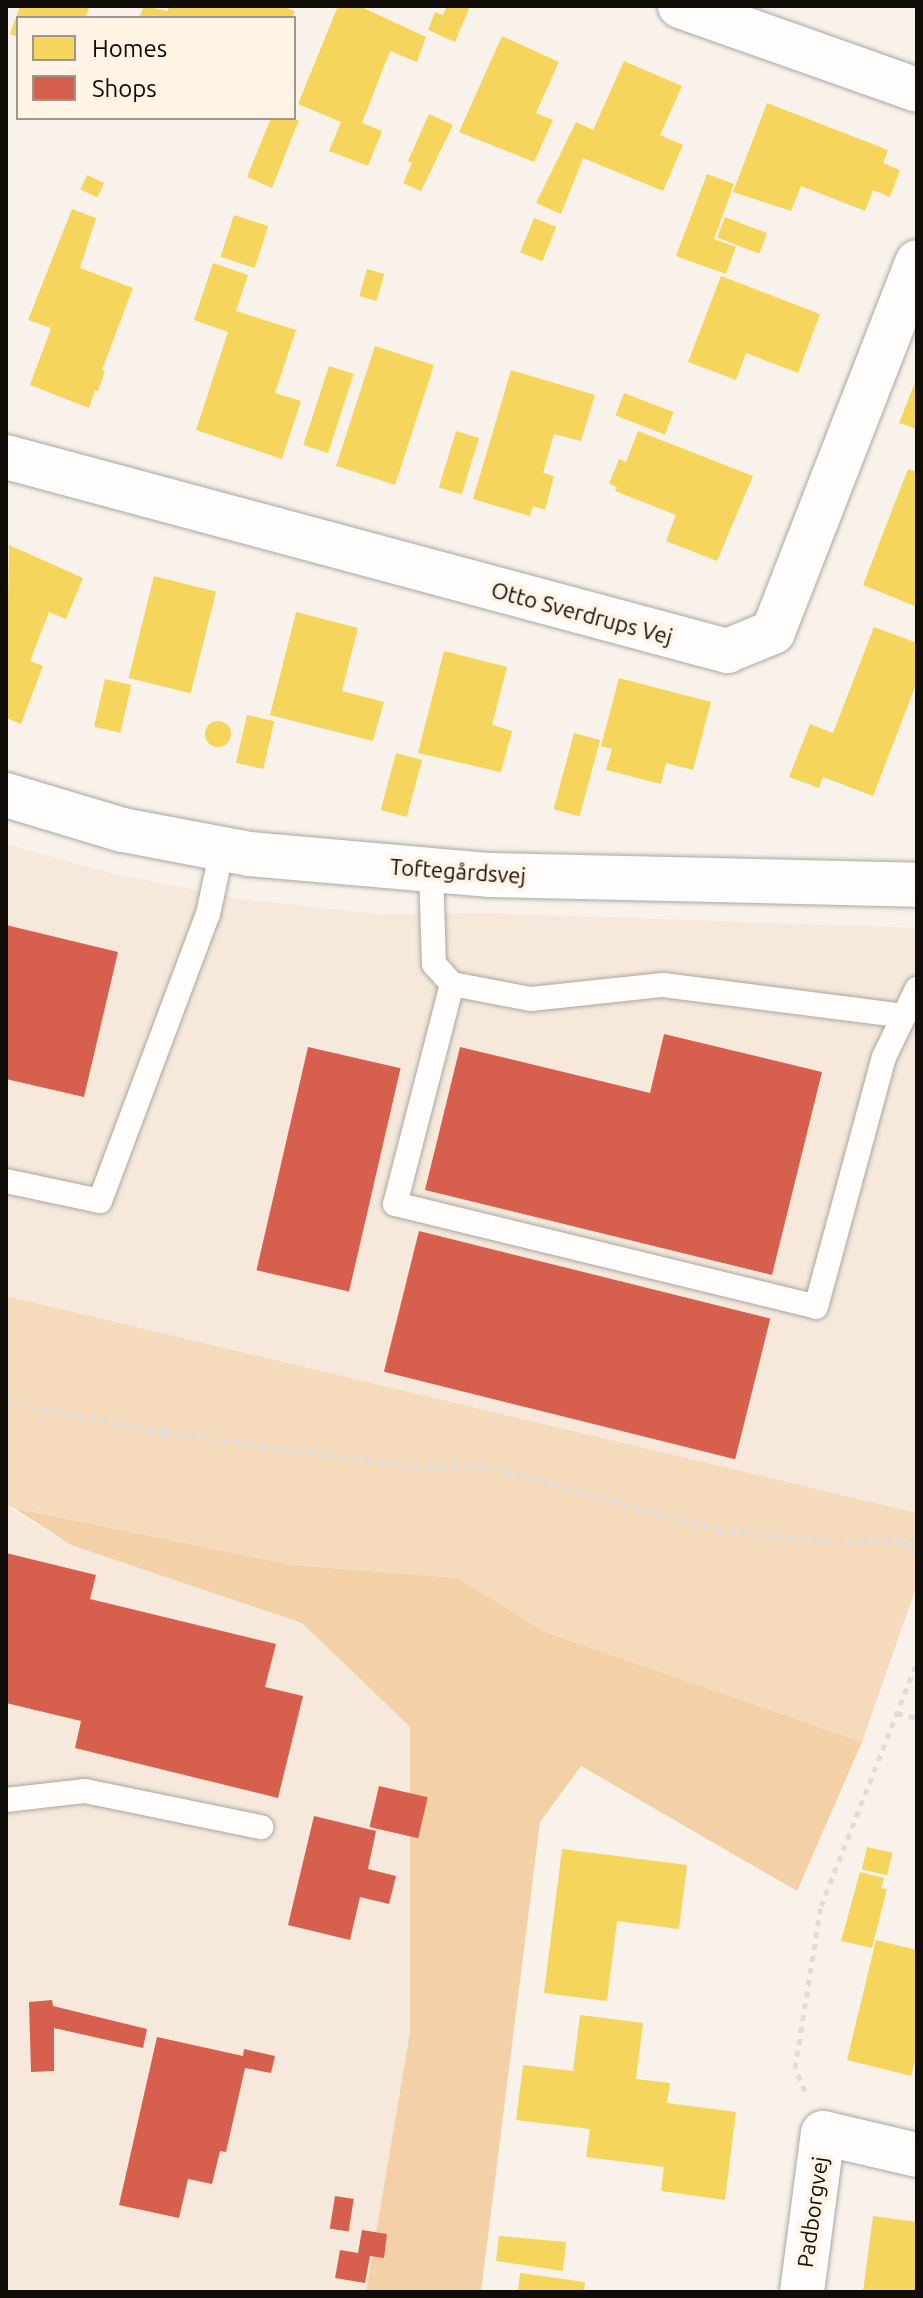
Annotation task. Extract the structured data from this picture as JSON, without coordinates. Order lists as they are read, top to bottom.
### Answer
{
  "streets": {
    "street": ["Otto Sverdrups Vej", "Toftegårdsvej", "Padborgvej"]
  },
  "legend": ["Homes", "Shops"]
}
